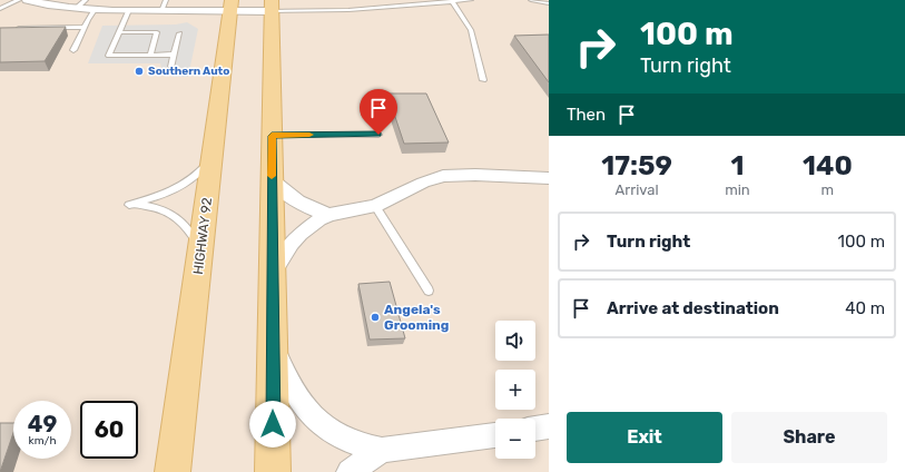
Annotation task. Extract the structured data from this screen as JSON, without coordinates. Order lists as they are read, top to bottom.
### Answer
{
  "streets": {
    "main road": ["HIGHWAY 92"]
  },
  "places": ["Southern Auto", "Angela's Grooming"],
  "page": {
    "turn": ["100 m", "Turn right"],
    "then": "Then",
    "eta": [
      "17:59",
      "Arrival",
      "1",
      "min",
      "140",
      "m"
    ],
    "list": [
      {
        "name": "Turn right",
        "value": "100 m"
      },
      {
        "name": "Arrive at destination",
        "value": "40 m"
      }
    ],
    "map_buttons": ["+", "−"],
    "speed": "49 km/h",
    "limit": "60",
    "buttons": ["Exit", "Share"]
  }
}
